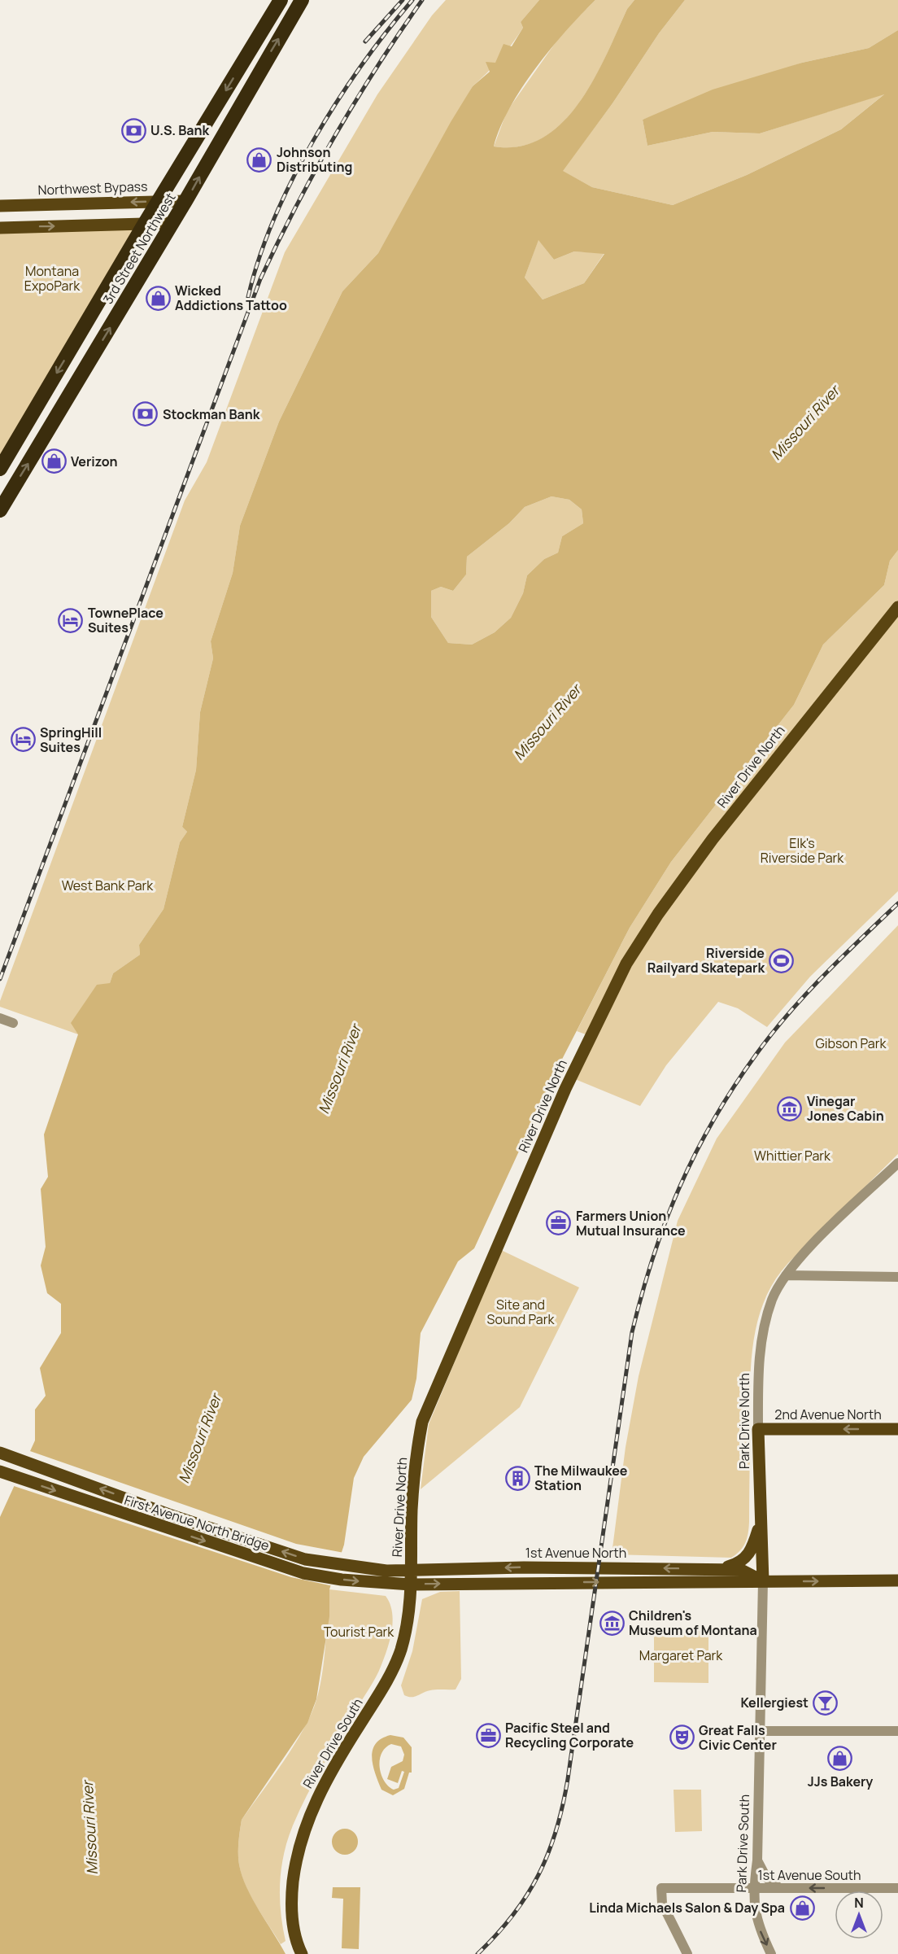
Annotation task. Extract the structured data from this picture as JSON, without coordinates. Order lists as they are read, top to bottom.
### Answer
{
  "streets": {
    "highway": ["3rd Street Northwest"],
    "main road": [
      "Northwest Bypass",
      "River Drive North",
      "2nd Avenue North",
      "Park Drive North",
      "First Avenue North Bridge",
      "1st Avenue North",
      "River Drive South"
    ],
    "street": ["Park Drive South", "1st Avenue South"]
  },
  "crossings": [
    ["Northwest Bypass", "3rd Street Northwest"],
    ["River Drive North", "1st Avenue North"],
    ["River Drive North", "River Drive South"],
    ["2nd Avenue North", "Park Drive North"],
    ["Park Drive North", "1st Avenue North"],
    ["Park Drive North", "Park Drive South"],
    ["First Avenue North Bridge", "1st Avenue North"],
    ["Park Drive South", "1st Avenue South"]
  ],
  "one_way": ["2nd Avenue North", "1st Avenue South"],
  "water": ["Missouri River"],
  "parks": [
    "Montana ExpoPark",
    "Elk's Riverside Park",
    "West Bank Park",
    "Gibson Park",
    "Whittier Park",
    "Site and Sound Park",
    "Tourist Park",
    "Margaret Park"
  ],
  "places": {
    "bank": ["U.S. Bank", "Stockman Bank"],
    "shop": [
      "Johnson Distributing",
      "Wicked Addictions Tattoo",
      "Verizon",
      "JJs Bakery",
      "Linda Michaels Salon & Day Spa"
    ],
    "hotel": ["TownePlace Suites", "SpringHill Suites"],
    "sports": ["Riverside Railyard Skatepark"],
    "museum": ["Vinegar Jones Cabin", "Children's Museum of Montana"],
    "office": ["Farmers Union Mutual Insurance", "Pacific Steel and Recycling Corporate"],
    "building": ["The Milwaukee Station"],
    "bar": ["Kellergiest"],
    "theatre": ["Great Falls Civic Center"]
  },
  "north": "top"
}
